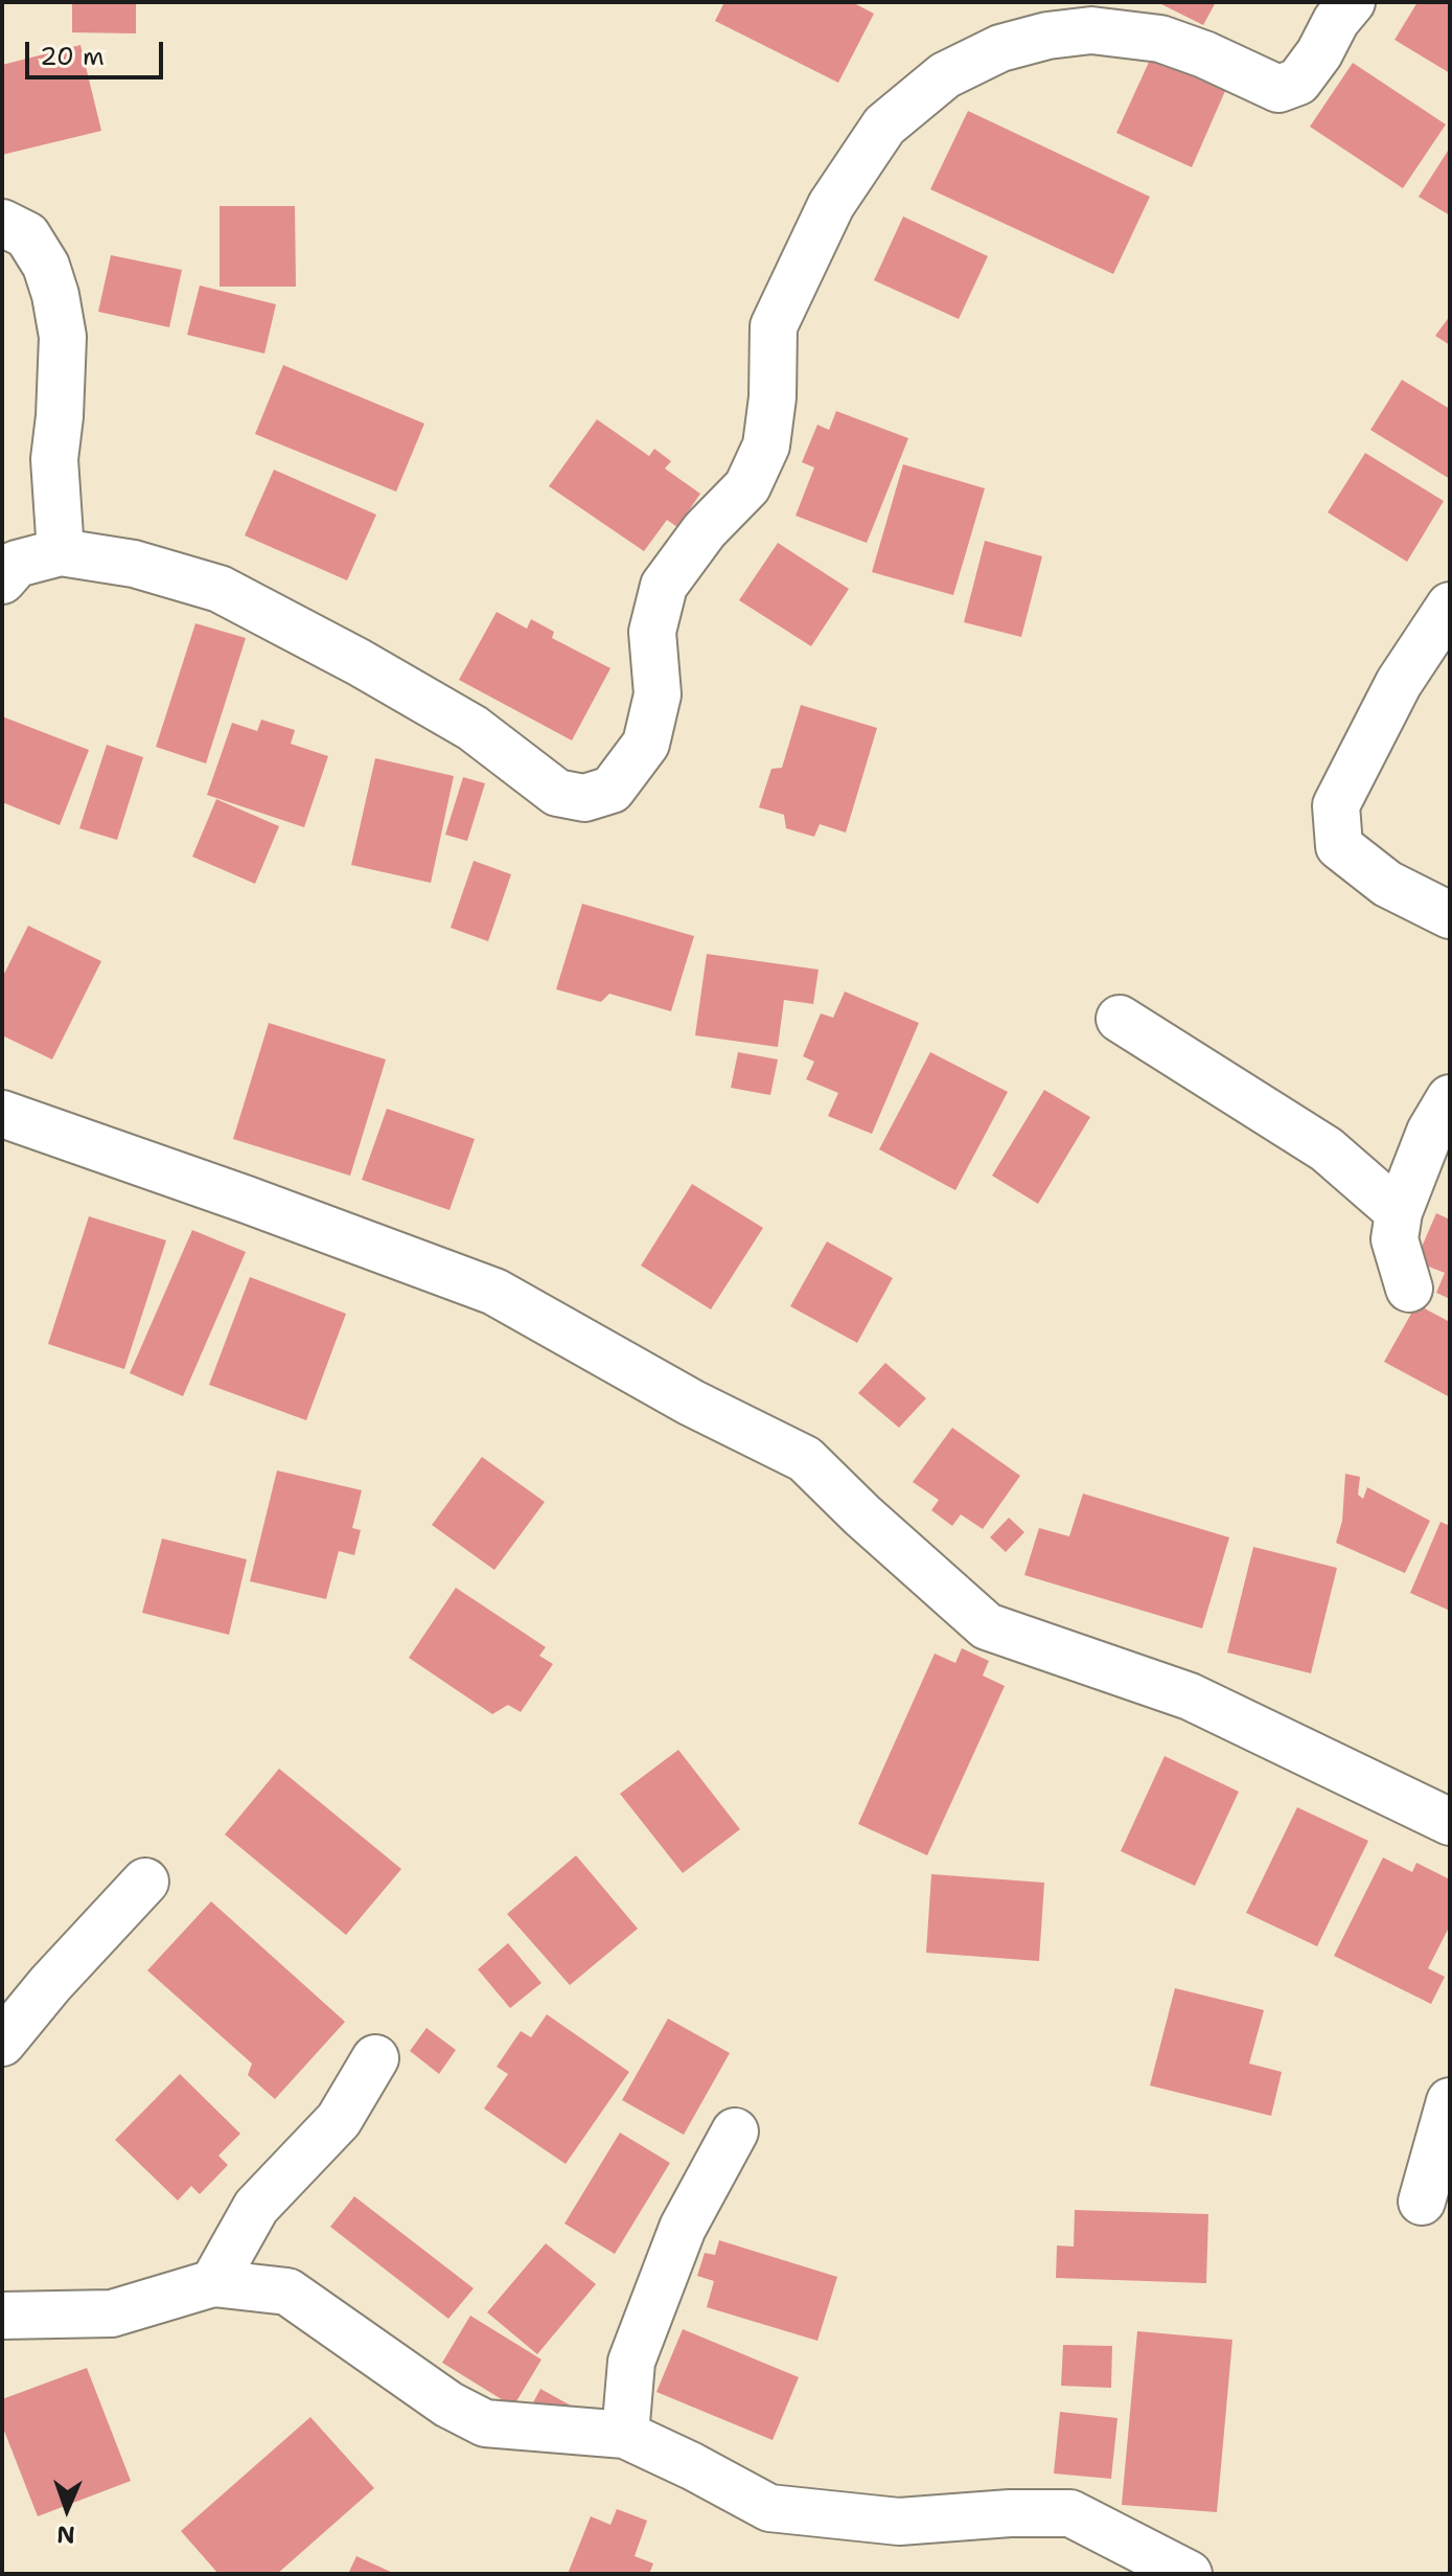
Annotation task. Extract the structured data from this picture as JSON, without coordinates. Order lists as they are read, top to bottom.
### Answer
{
  "scale_bar": "20 m",
  "north": "bottom"
}
